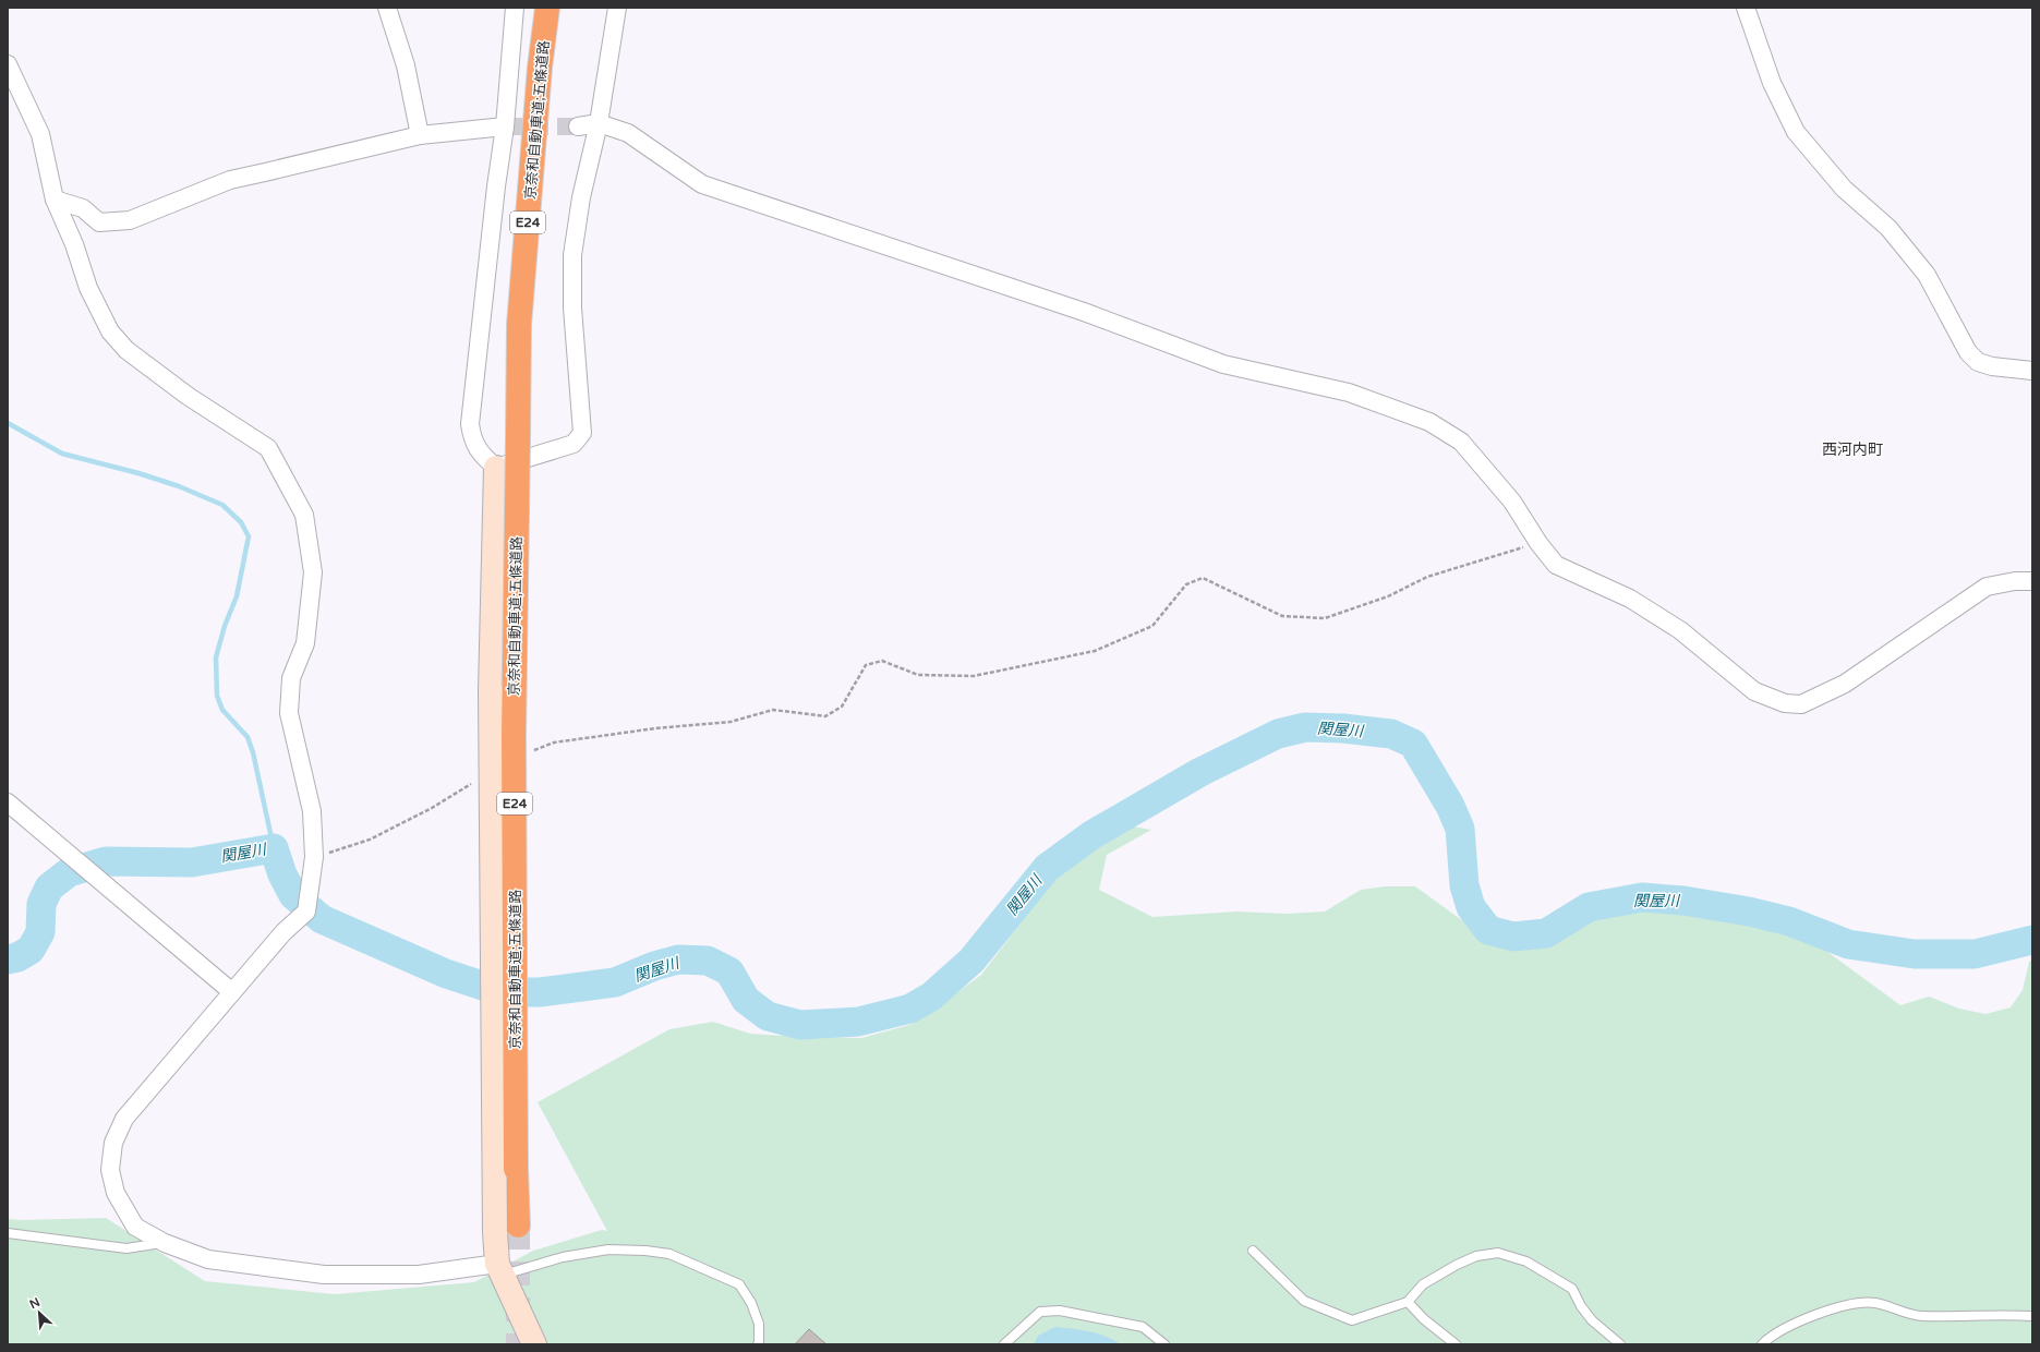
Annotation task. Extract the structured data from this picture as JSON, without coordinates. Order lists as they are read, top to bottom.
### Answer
{
  "streets": {
    "highway": ["京奈和自動車道;五條道路", "E24"]
  },
  "districts": ["西河内町"],
  "water": ["関屋川"],
  "north": "top left"
}
